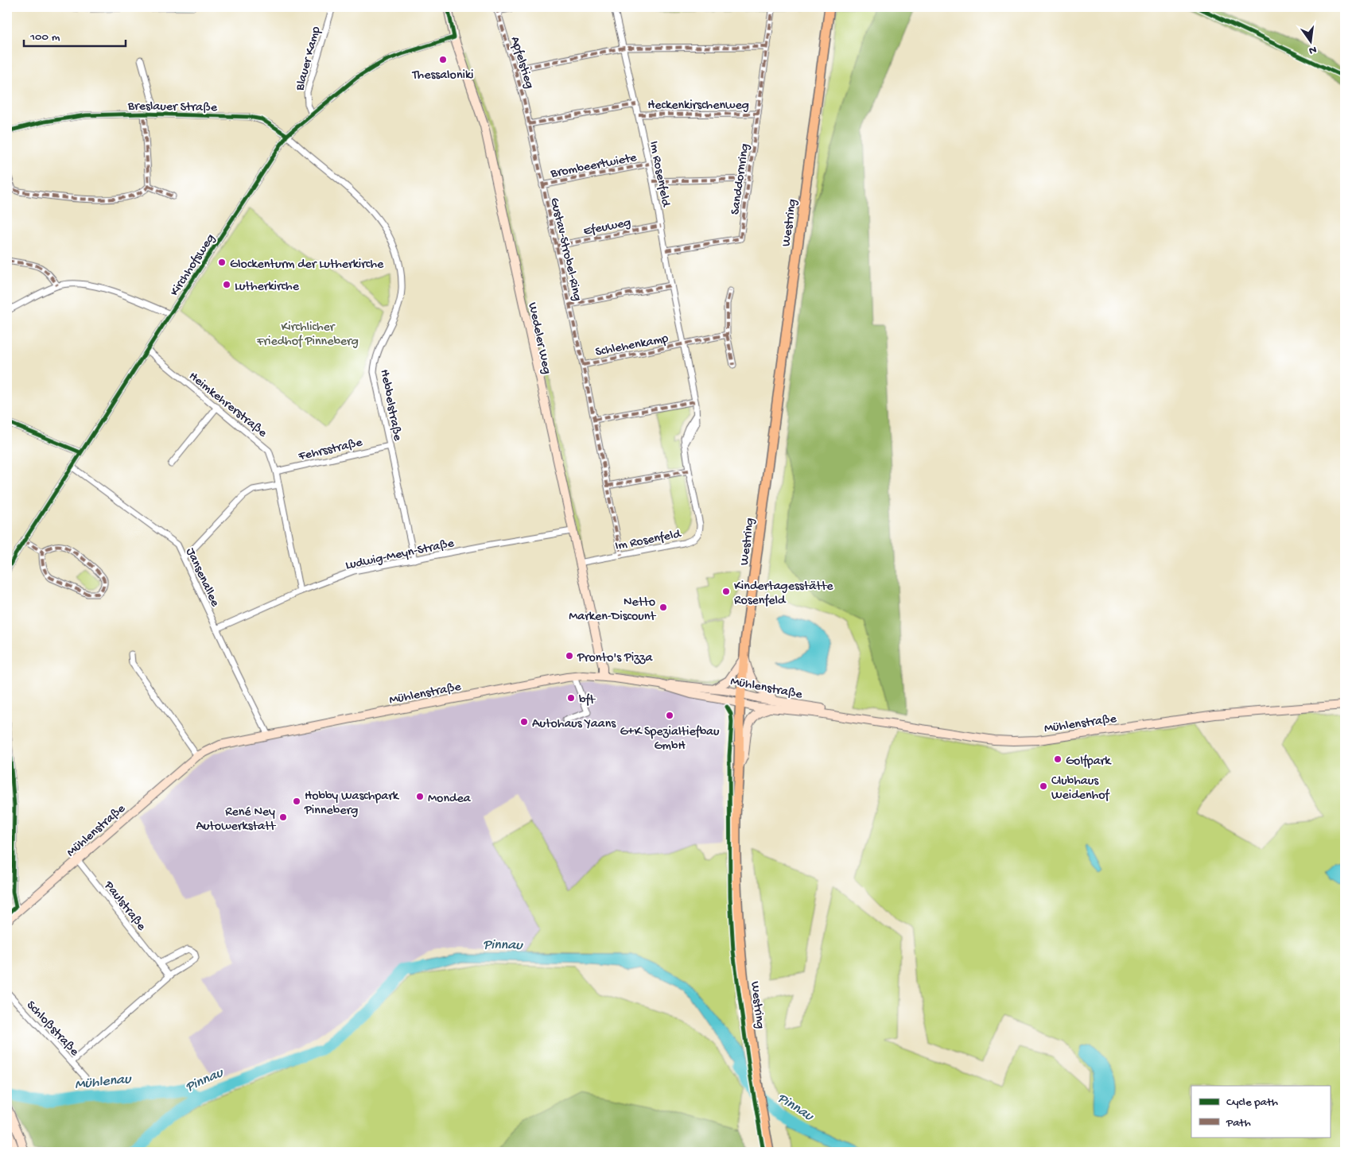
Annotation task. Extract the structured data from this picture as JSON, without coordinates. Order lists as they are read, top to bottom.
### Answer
{
  "streets": {
    "main road": ["Westring", "Wedeler Weg", "Mühlenstraße"],
    "street": [
      "Blauer Kamp",
      "Apfelstieg",
      "Heckenkirschenweg",
      "Breslauer Straße",
      "Brombeertwiete",
      "Im Rosenfeld",
      "Sanddornring",
      "Efeuweg",
      "Gustav-Strobel-Ring",
      "Kirchhofsweg",
      "Schlehenkamp",
      "Heimkehrerstraße",
      "Hebbelstraße",
      "Fehrsstraße",
      "Ludwig-Meyn-Straße",
      "Jansenallee",
      "Paulstraße",
      "Schloßstraße"
    ]
  },
  "crossings": [
    ["Blauer Kamp", "Kirchhofsweg"],
    ["Apfelstieg", "Gustav-Strobel-Ring"],
    ["Heckenkirschenweg", "Im Rosenfeld"],
    ["Heckenkirschenweg", "Sanddornring"],
    ["Breslauer Straße", "Kirchhofsweg"],
    ["Breslauer Straße", "Hebbelstraße"],
    ["Brombeertwiete", "Im Rosenfeld"],
    ["Brombeertwiete", "Gustav-Strobel-Ring"],
    ["Im Rosenfeld", "Sanddornring"],
    ["Im Rosenfeld", "Efeuweg"],
    ["Im Rosenfeld", "Gustav-Strobel-Ring"],
    ["Im Rosenfeld", "Wedeler Weg"],
    ["Im Rosenfeld", "Schlehenkamp"],
    ["Westring", "Mühlenstraße"],
    ["Efeuweg", "Gustav-Strobel-Ring"],
    ["Gustav-Strobel-Ring", "Schlehenkamp"],
    ["Kirchhofsweg", "Wedeler Weg"],
    ["Kirchhofsweg", "Heimkehrerstraße"],
    ["Kirchhofsweg", "Hebbelstraße"],
    ["Kirchhofsweg", "Jansenallee"],
    ["Wedeler Weg", "Ludwig-Meyn-Straße"],
    ["Wedeler Weg", "Mühlenstraße"],
    ["Heimkehrerstraße", "Fehrsstraße"],
    ["Heimkehrerstraße", "Ludwig-Meyn-Straße"],
    ["Hebbelstraße", "Fehrsstraße"],
    ["Hebbelstraße", "Ludwig-Meyn-Straße"],
    ["Ludwig-Meyn-Straße", "Jansenallee"],
    ["Jansenallee", "Mühlenstraße"],
    ["Mühlenstraße", "Paulstraße"]
  ],
  "water": ["Pinnau", "Mühlenau"],
  "parks": ["Kirchlicher Friedhof Pinneberg"],
  "places": [
    "Thessaloniki",
    "Glockenturm der Lutherkirche",
    "Lutherkirche",
    "Kindertagesstätte Rosenfeld",
    "Netto Marken-Discount",
    "Pronto's Pizza",
    "bft",
    "G+K Spezialtiefbau GmbH",
    "Autohaus Yaans",
    "Golfpark",
    "Clubhaus Weidenhof",
    "Mondea",
    "Hobby Waschpark Pinneberg",
    "René Ney Autowerkstatt"
  ],
  "legend": ["Cycle path", "Path"],
  "scale_bar": "100 m",
  "north": "bottom"
}
